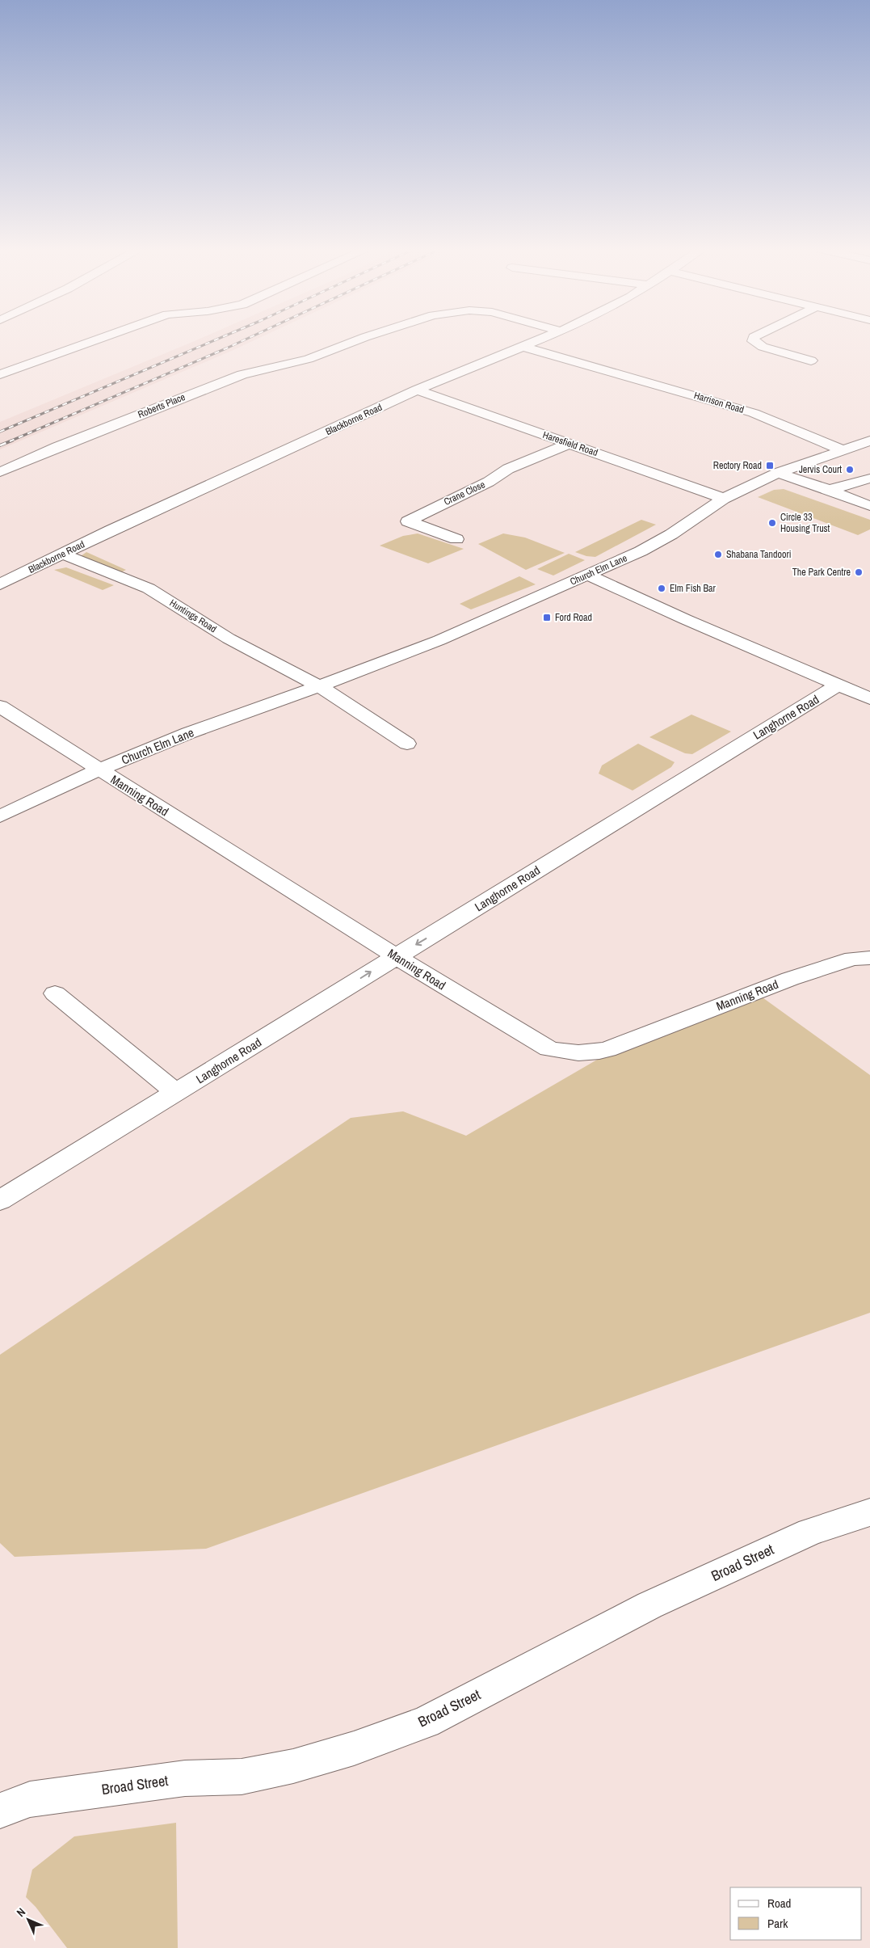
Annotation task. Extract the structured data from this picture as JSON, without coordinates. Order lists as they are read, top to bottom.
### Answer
{
  "streets": {
    "street": [
      "Harrison Road",
      "Roberts Place",
      "Blackborne Road",
      "Haresfield Road",
      "Crane Close",
      "Church Elm Lane",
      "Huntings Road",
      "Langhorne Road",
      "Manning Road",
      "Broad Street"
    ]
  },
  "crossings": [
    ["Harrison Road", "Blackborne Road"],
    ["Harrison Road", "Church Elm Lane"],
    ["Blackborne Road", "Haresfield Road"],
    ["Blackborne Road", "Huntings Road"],
    ["Haresfield Road", "Crane Close"],
    ["Haresfield Road", "Church Elm Lane"],
    ["Church Elm Lane", "Huntings Road"],
    ["Church Elm Lane", "Manning Road"],
    ["Langhorne Road", "Manning Road"]
  ],
  "places": {
    "transit": ["Rectory Road", "Ford Road"],
    "other": [
      "Jervis Court",
      "Circle 33 Housing Trust",
      "Shabana Tandoori",
      "The Park Centre",
      "Elm Fish Bar"
    ]
  },
  "legend": ["Road", "Park"],
  "north": "top left"
}
